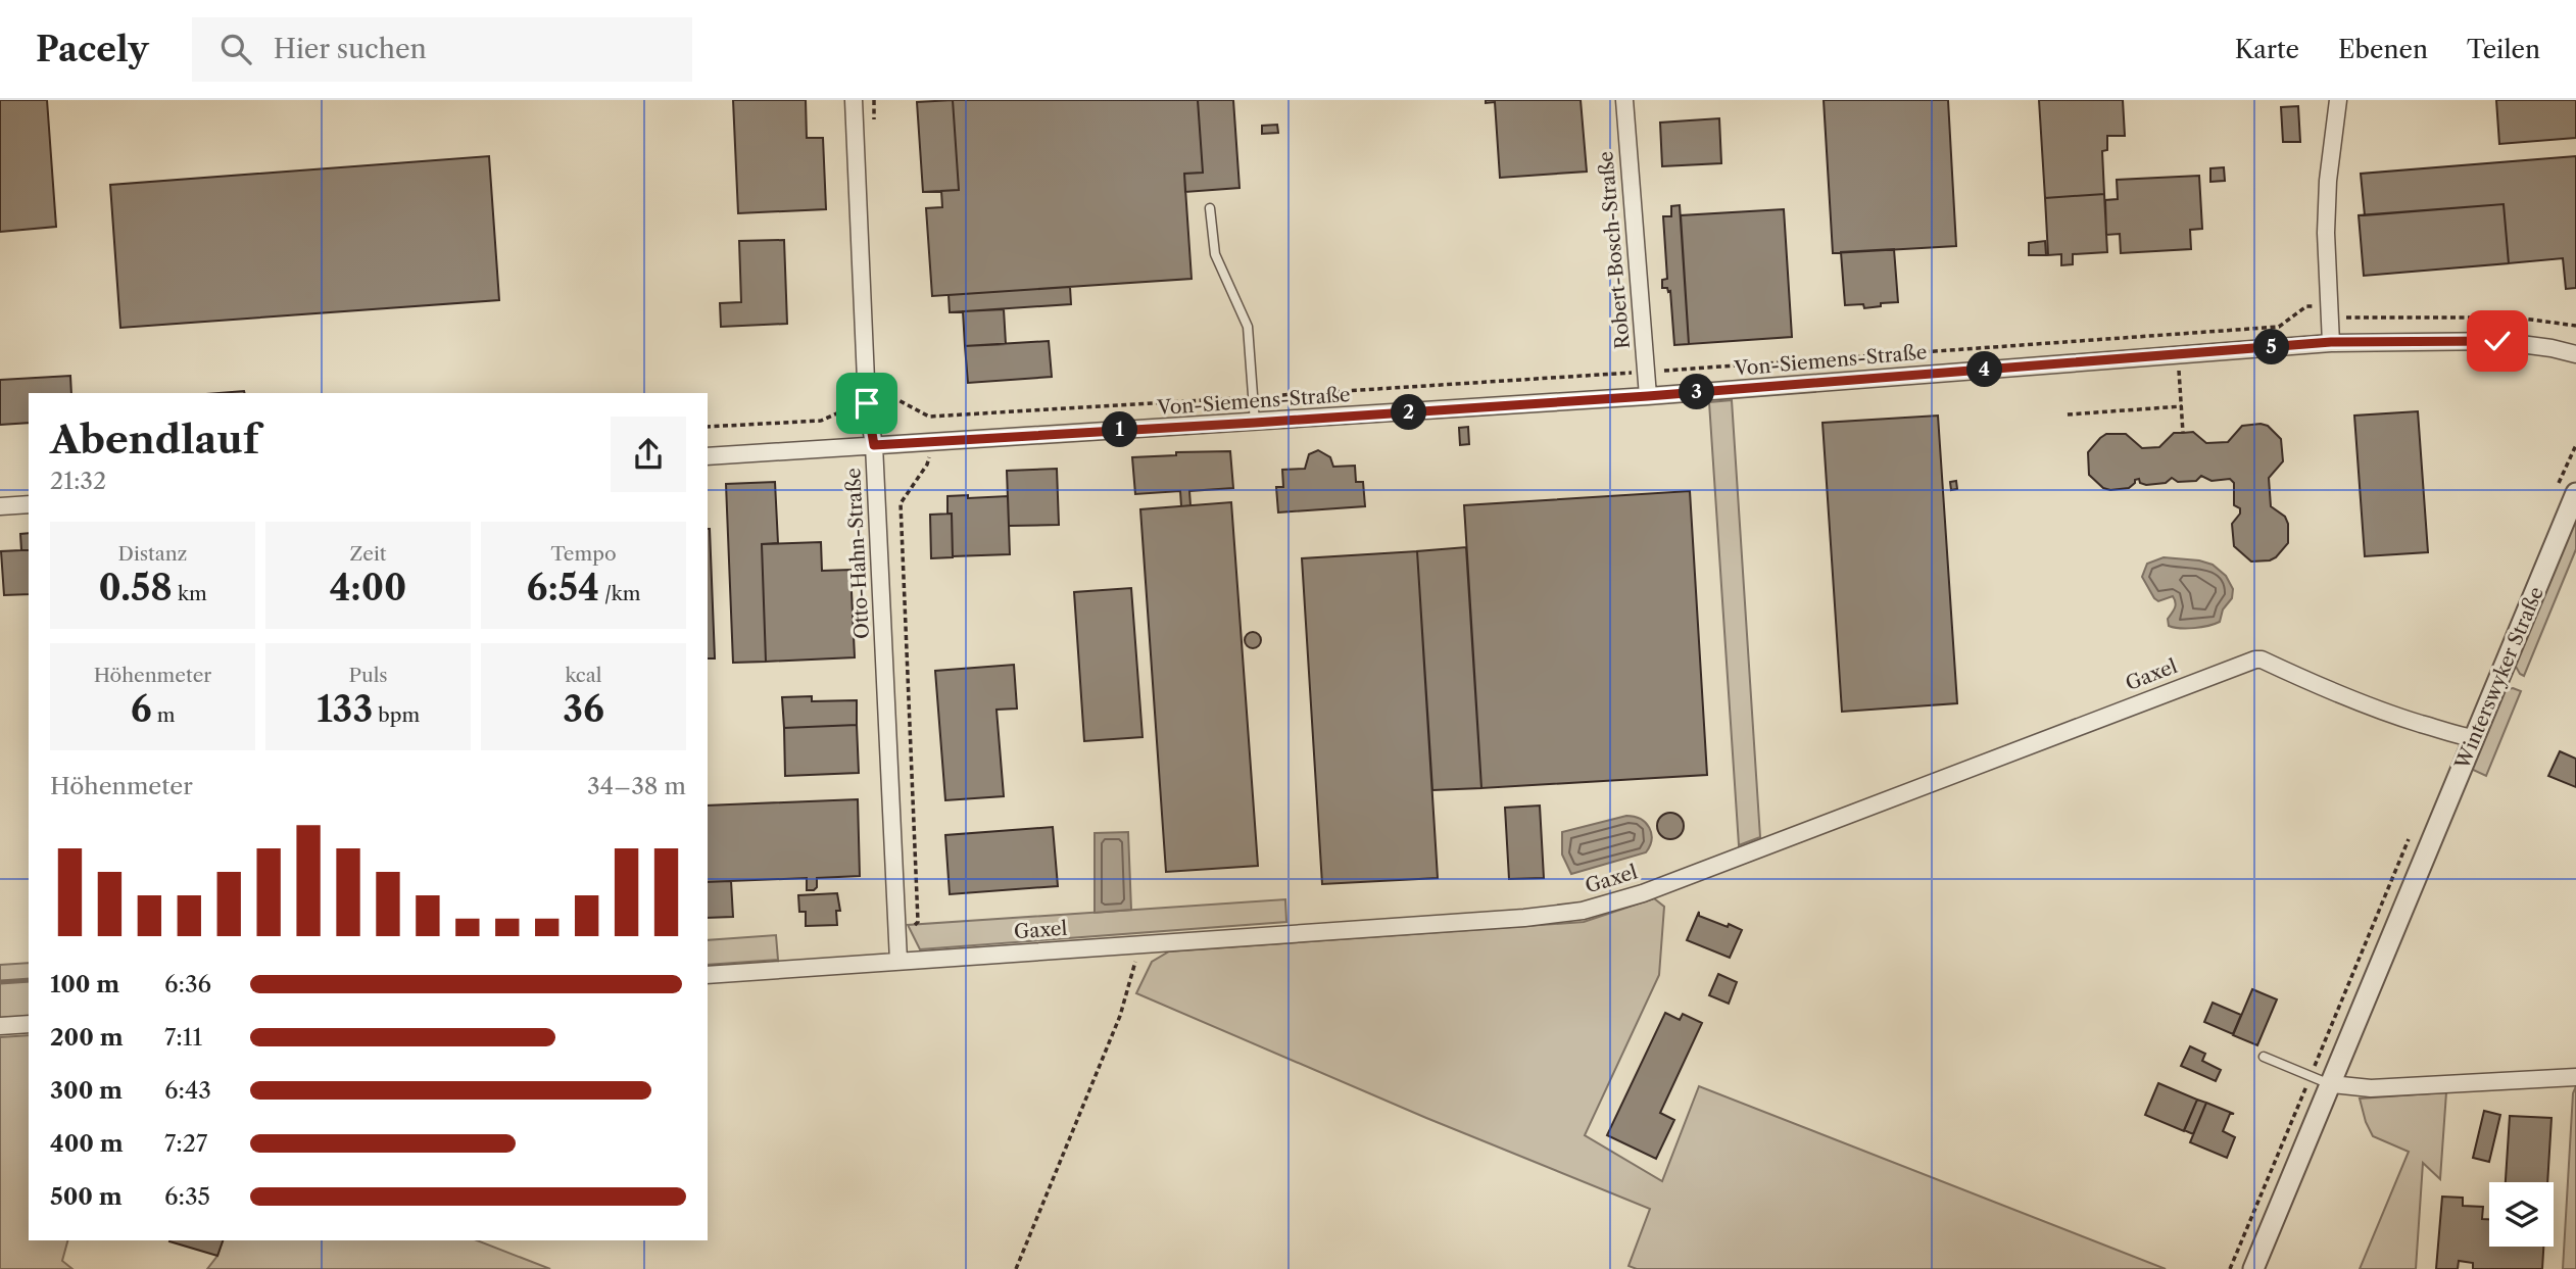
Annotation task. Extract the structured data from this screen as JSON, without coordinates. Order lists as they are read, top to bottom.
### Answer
{
  "streets": {
    "street": [
      "Robert-Bosch-Straße",
      "Von-Siemens-Straße",
      "Otto-Hahn-Straße",
      "Gaxel",
      "Winterswyker Straße"
    ]
  },
  "crossings": [
    ["Robert-Bosch-Straße", "Von-Siemens-Straße"],
    ["Von-Siemens-Straße", "Otto-Hahn-Straße"],
    ["Otto-Hahn-Straße", "Gaxel"],
    ["Gaxel", "Winterswyker Straße"]
  ],
  "page": {
    "header": "Pacely",
    "search": "Hier suchen",
    "nav": ["Karte", "Ebenen", "Teilen"],
    "pins": [
      "5",
      "4",
      "3",
      "2",
      "1"
    ],
    "heading": ["Abendlauf", "21:32"],
    "stats": [
      ["Distanz", "0.58 km"],
      ["Zeit", "4:00"],
      ["Tempo", "6:54 /km"],
      ["Höhenmeter", "6 m"],
      ["Puls", "133 bpm"],
      ["kcal", "36"]
    ],
    "chart": ["Höhenmeter", "34–38 m"],
    "list": [
      {
        "name": "100 m",
        "note": "6:36"
      },
      {
        "name": "200 m",
        "note": "7:11"
      },
      {
        "name": "300 m",
        "note": "6:43"
      },
      {
        "name": "400 m",
        "note": "7:27"
      },
      {
        "name": "500 m",
        "note": "6:35"
      }
    ]
  }
}
